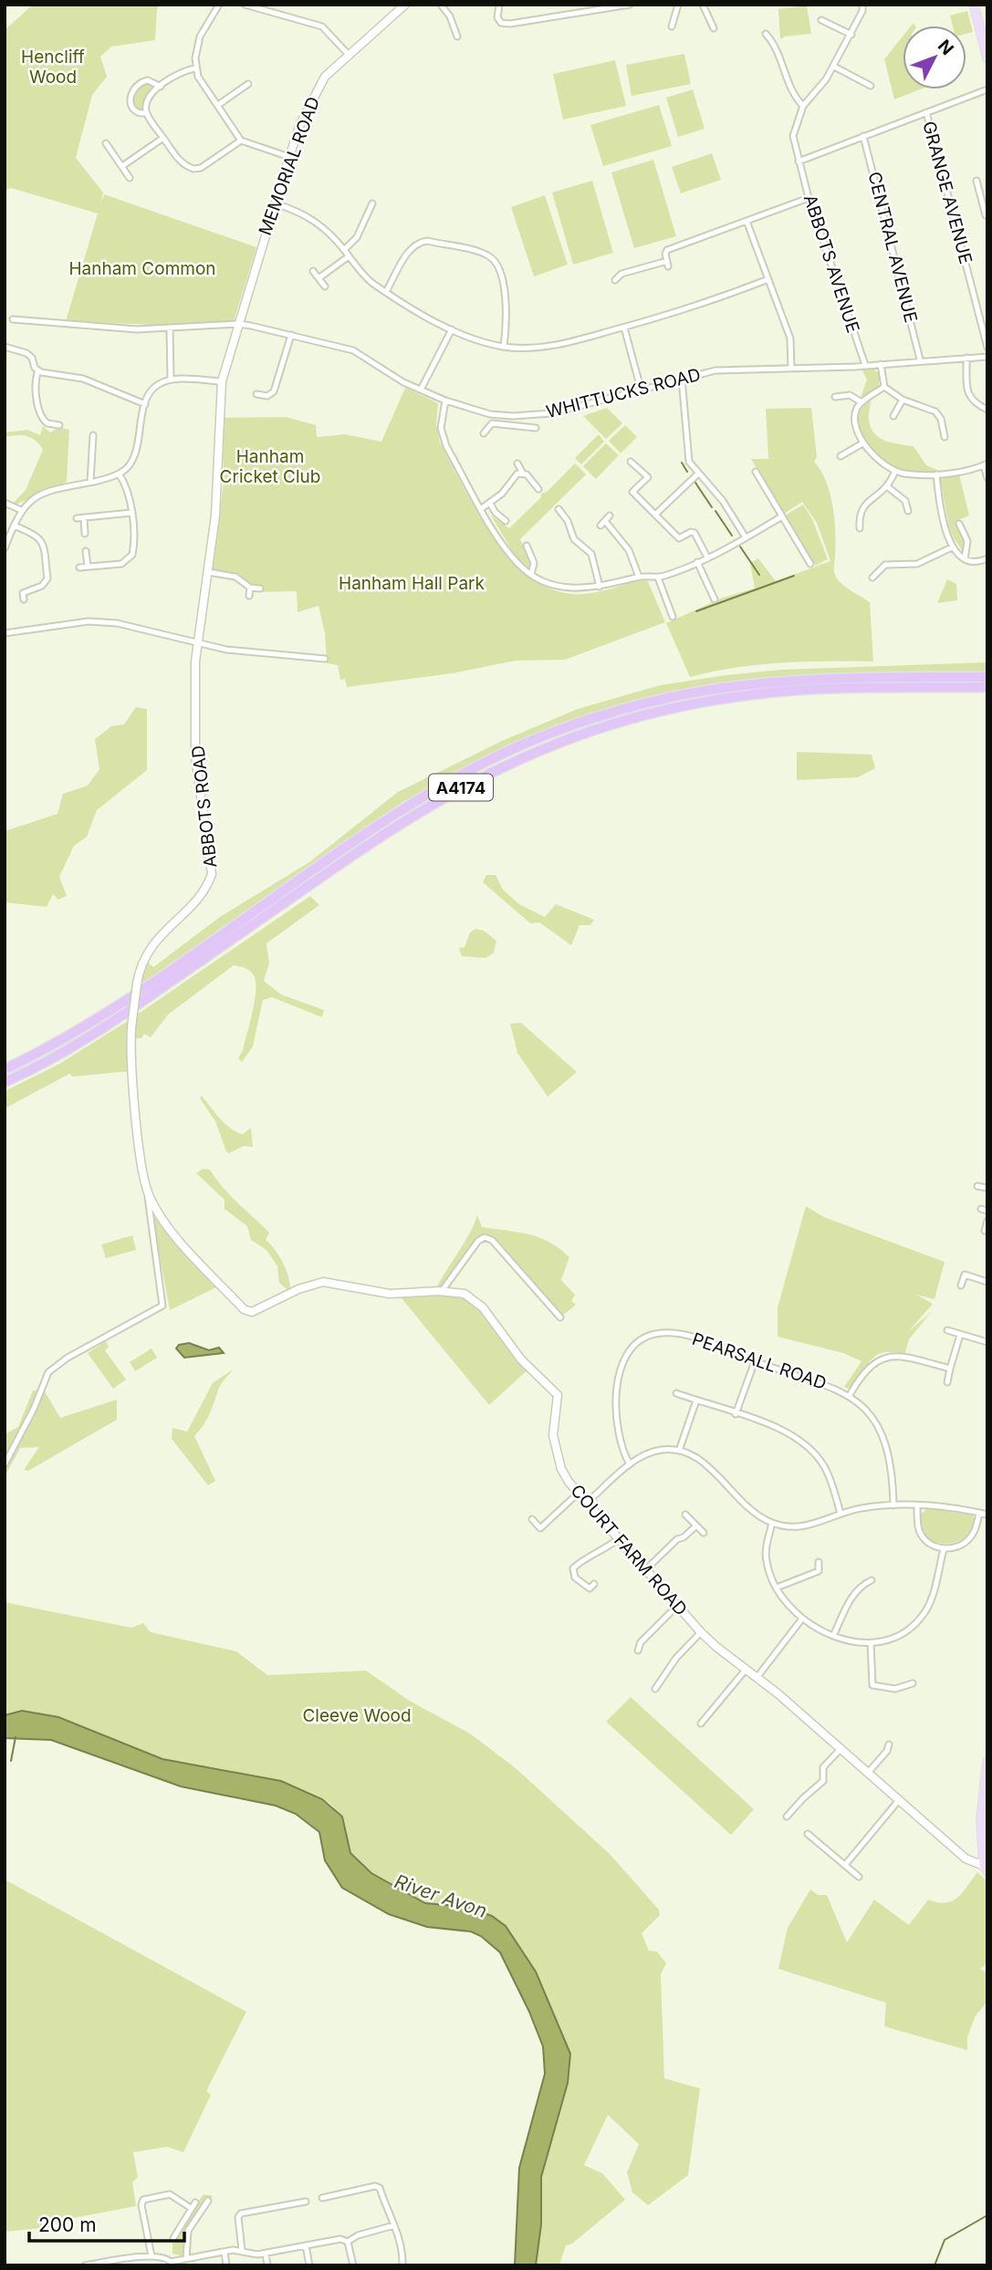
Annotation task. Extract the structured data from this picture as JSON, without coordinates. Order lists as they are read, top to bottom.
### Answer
{
  "streets": {
    "highway": ["A4174"],
    "street": [
      "MEMORIAL ROAD",
      "GRANGE AVENUE",
      "CENTRAL AVENUE",
      "ABBOTS AVENUE",
      "WHITTUCKS ROAD",
      "ABBOTS ROAD",
      "PEARSALL ROAD",
      "COURT FARM ROAD"
    ]
  },
  "crossings": [
    ["MEMORIAL ROAD", "WHITTUCKS ROAD"],
    ["MEMORIAL ROAD", "ABBOTS ROAD"],
    ["CENTRAL AVENUE", "WHITTUCKS ROAD"],
    ["ABBOTS AVENUE", "WHITTUCKS ROAD"],
    ["WHITTUCKS ROAD", "ABBOTS ROAD"],
    ["ABBOTS ROAD", "COURT FARM ROAD"]
  ],
  "water": ["River Avon"],
  "parks": [
    "Hencliff Wood",
    "Hanham Common",
    "Hanham Cricket Club",
    "Hanham Hall Park",
    "Cleeve Wood"
  ],
  "scale_bar": "200 m",
  "north": "top right"
}
